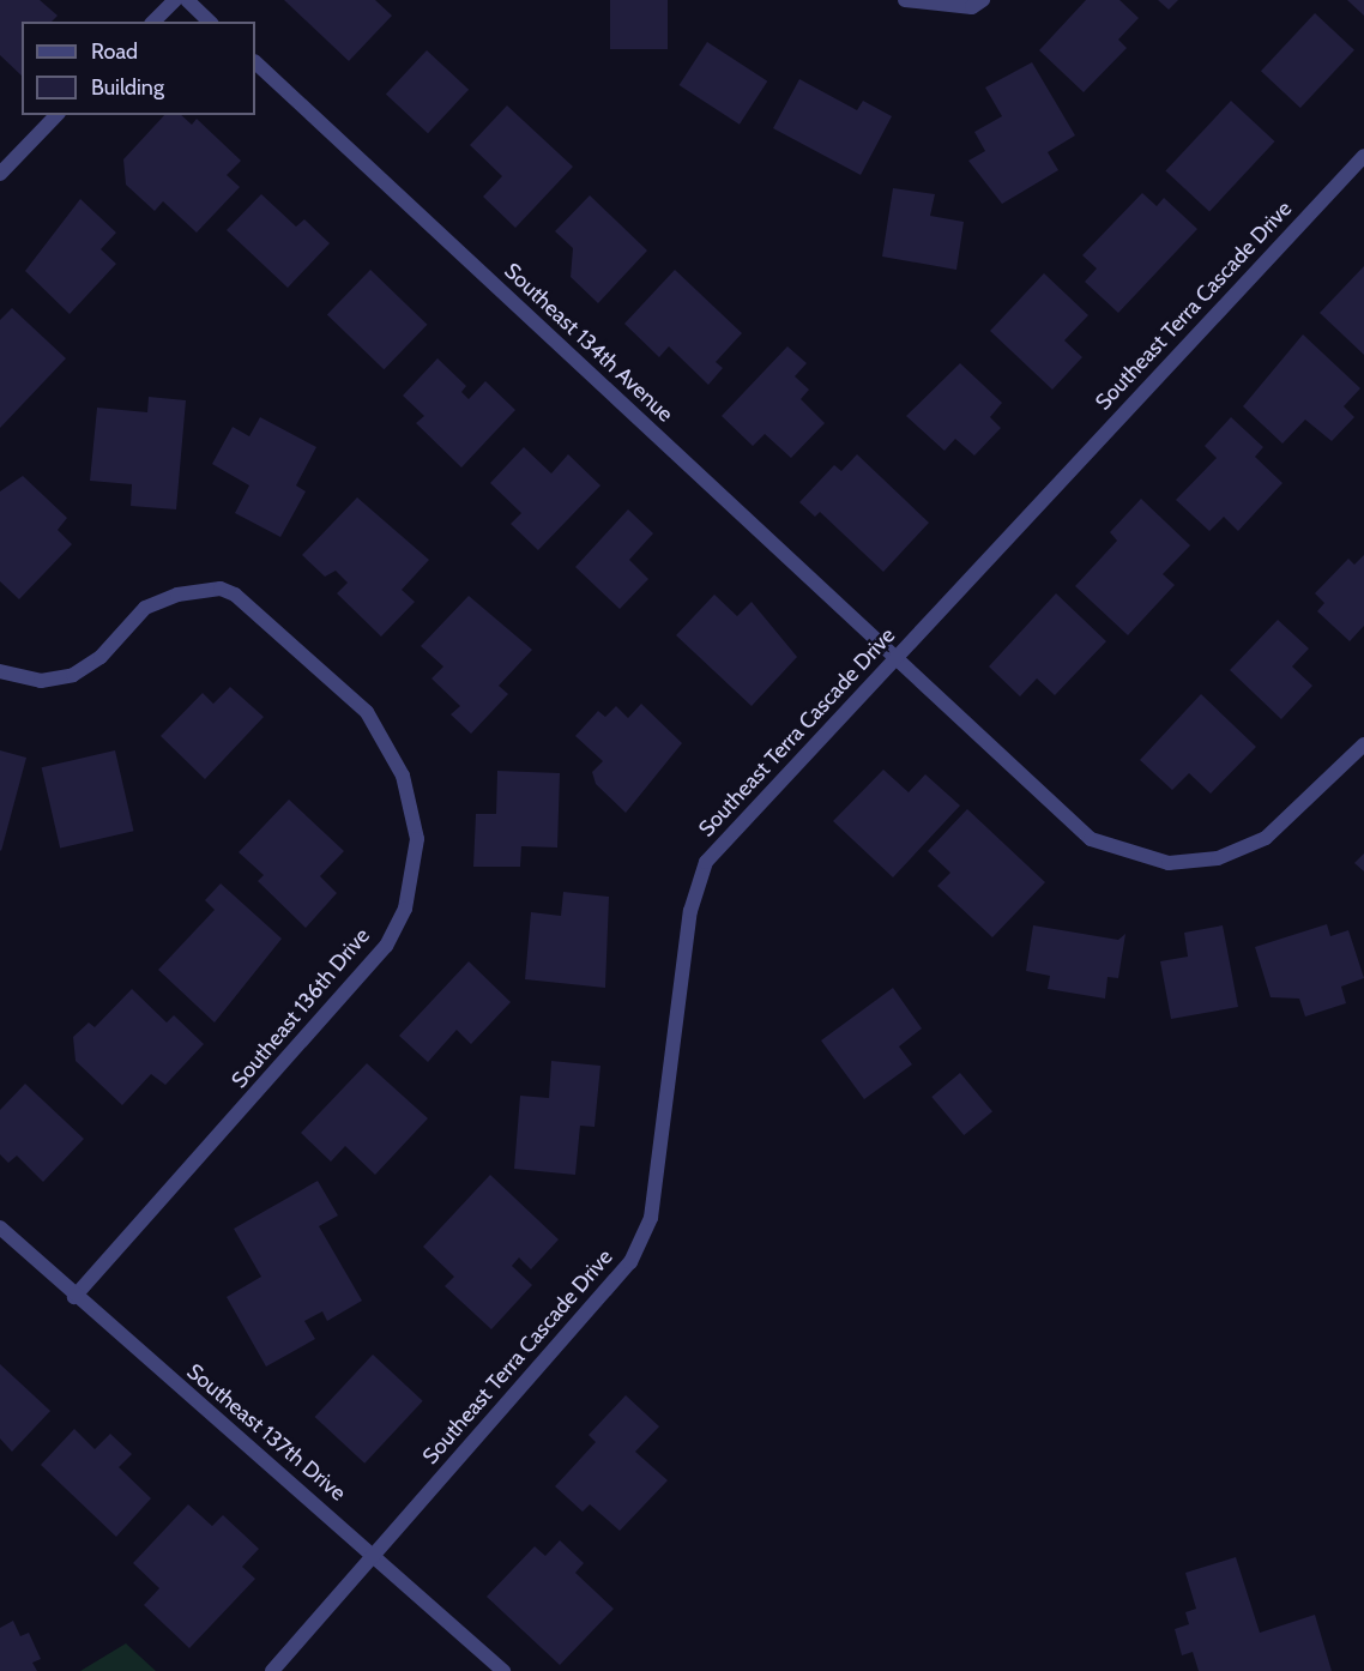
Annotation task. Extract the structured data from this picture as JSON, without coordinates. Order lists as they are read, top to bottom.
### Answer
{
  "streets": {
    "street": [
      "Southeast Terra Cascade Drive",
      "Southeast 134th Avenue",
      "Southeast 136th Drive",
      "Southeast 137th Drive"
    ]
  },
  "crossings": [
    ["Southeast Terra Cascade Drive", "Southeast 134th Avenue"],
    ["Southeast Terra Cascade Drive", "Southeast 137th Drive"],
    ["Southeast 136th Drive", "Southeast 137th Drive"]
  ],
  "legend": ["Road", "Building"]
}
